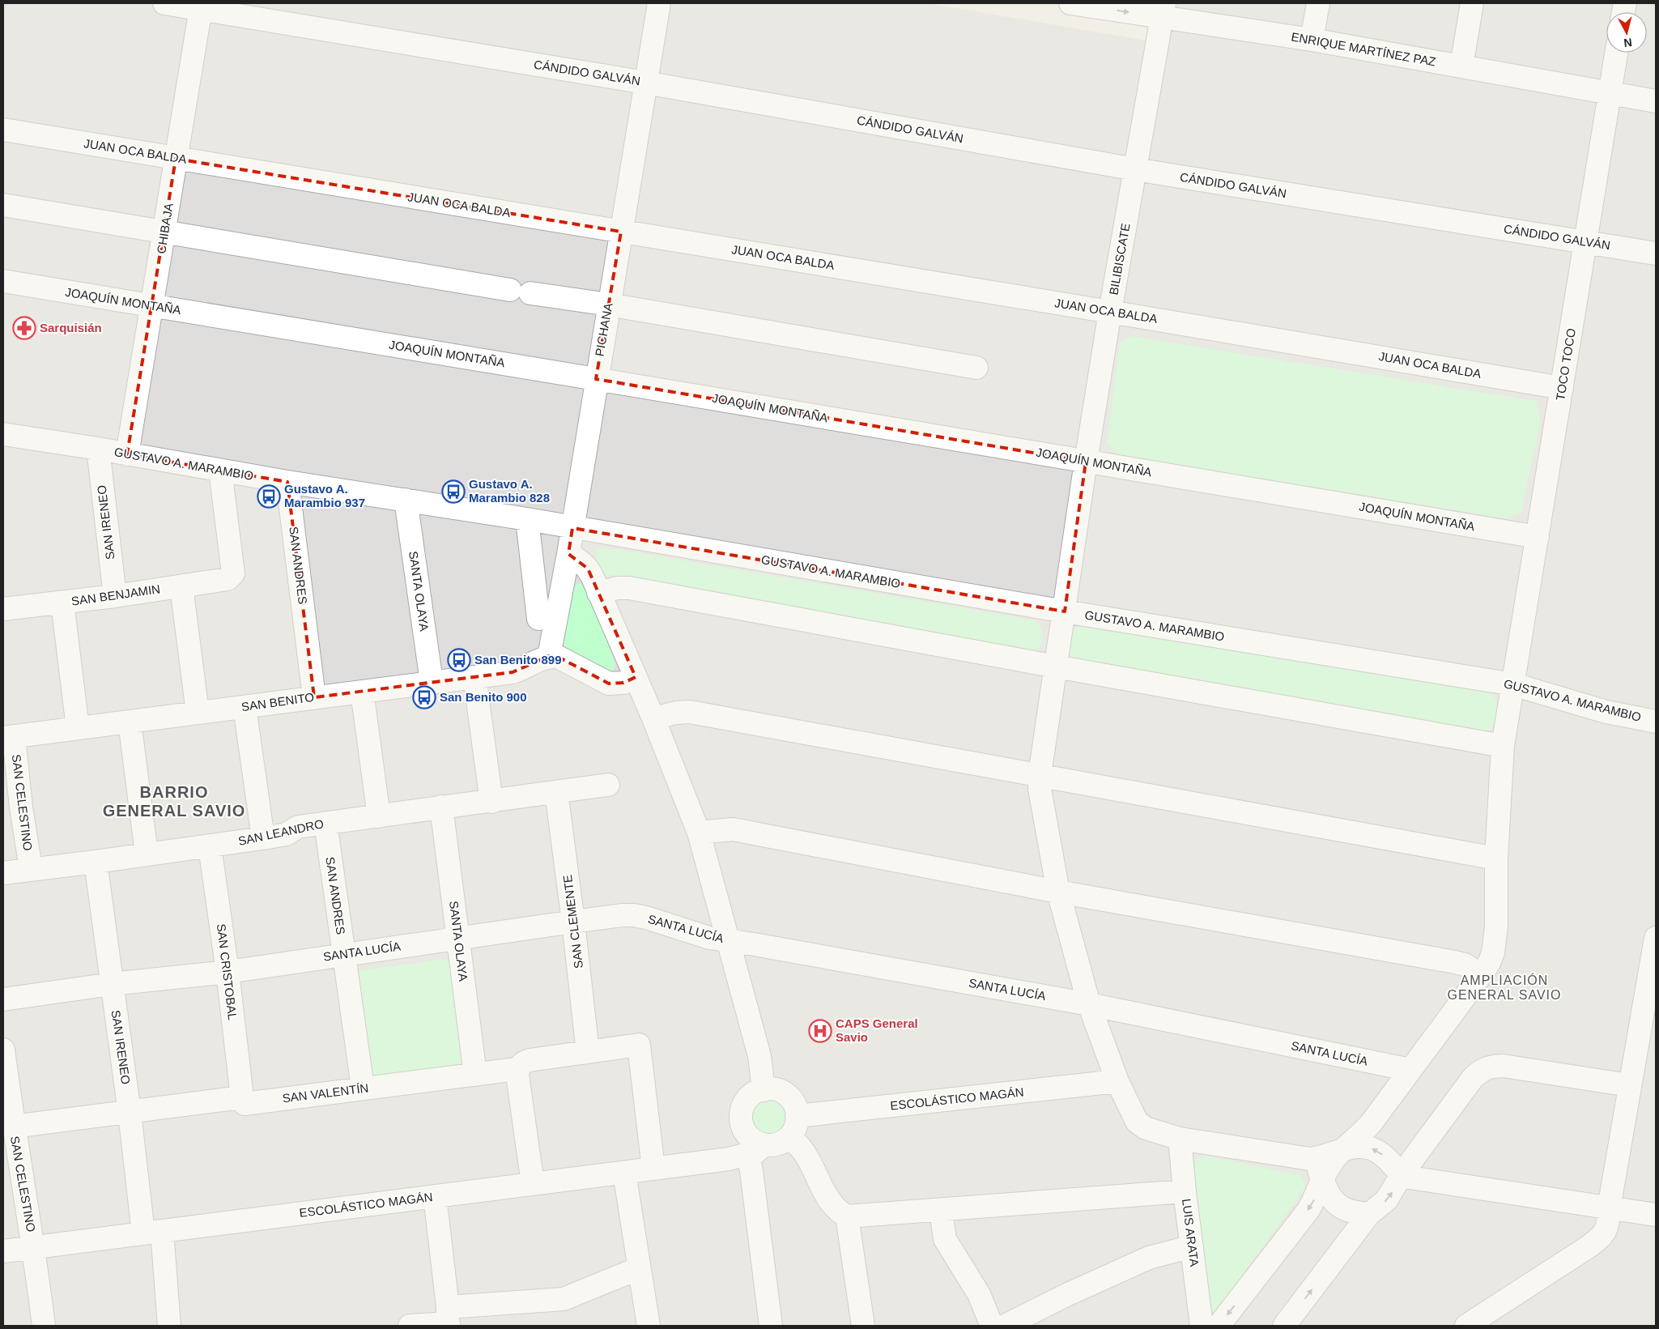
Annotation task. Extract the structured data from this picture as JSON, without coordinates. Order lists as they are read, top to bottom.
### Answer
{
  "streets": {
    "street": [
      "ENRIQUE MARTÍNEZ PAZ",
      "CÁNDIDO GALVÁN",
      "JUAN OCA BALDA",
      "CHIBAJA",
      "BILIBISCATE",
      "JOAQUÍN MONTAÑA",
      "PICHANA",
      "TOCO TOCO",
      "GUSTAVO A. MARAMBIO",
      "SAN IRENEO",
      "SAN ANDRES",
      "SANTA OLAYA",
      "SAN BENJAMIN",
      "SAN BENITO",
      "SAN CELESTINO",
      "SAN LEANDRO",
      "SAN CLEMENTE",
      "SANTA LUCÍA",
      "SAN CRISTOBAL",
      "SAN VALENTÍN",
      "ESCOLÁSTICO MAGÁN",
      "LUIS ARATA"
    ]
  },
  "crossings": [
    ["ENRIQUE MARTÍNEZ PAZ", "BILIBISCATE"],
    ["ENRIQUE MARTÍNEZ PAZ", "TOCO TOCO"],
    ["CÁNDIDO GALVÁN", "CHIBAJA"],
    ["CÁNDIDO GALVÁN", "BILIBISCATE"],
    ["CÁNDIDO GALVÁN", "PICHANA"],
    ["CÁNDIDO GALVÁN", "TOCO TOCO"],
    ["JUAN OCA BALDA", "CHIBAJA"],
    ["JUAN OCA BALDA", "BILIBISCATE"],
    ["JUAN OCA BALDA", "PICHANA"],
    ["JUAN OCA BALDA", "TOCO TOCO"],
    ["CHIBAJA", "JOAQUÍN MONTAÑA"],
    ["CHIBAJA", "GUSTAVO A. MARAMBIO"],
    ["BILIBISCATE", "JOAQUÍN MONTAÑA"],
    ["BILIBISCATE", "GUSTAVO A. MARAMBIO"],
    ["BILIBISCATE", "SANTA LUCÍA"],
    ["BILIBISCATE", "ESCOLÁSTICO MAGÁN"],
    ["BILIBISCATE", "LUIS ARATA"],
    ["JOAQUÍN MONTAÑA", "PICHANA"],
    ["JOAQUÍN MONTAÑA", "TOCO TOCO"],
    ["PICHANA", "GUSTAVO A. MARAMBIO"],
    ["PICHANA", "SAN BENITO"],
    ["TOCO TOCO", "GUSTAVO A. MARAMBIO"],
    ["TOCO TOCO", "SANTA LUCÍA"],
    ["GUSTAVO A. MARAMBIO", "SAN IRENEO"],
    ["GUSTAVO A. MARAMBIO", "SAN ANDRES"],
    ["GUSTAVO A. MARAMBIO", "SANTA OLAYA"],
    ["GUSTAVO A. MARAMBIO", "SAN BENJAMIN"],
    ["SAN IRENEO", "SAN BENJAMIN"],
    ["SAN IRENEO", "SAN LEANDRO"],
    ["SAN IRENEO", "SANTA LUCÍA"],
    ["SAN IRENEO", "SAN VALENTÍN"],
    ["SAN IRENEO", "ESCOLÁSTICO MAGÁN"],
    ["SAN ANDRES", "SAN BENITO"],
    ["SAN ANDRES", "SAN LEANDRO"],
    ["SAN ANDRES", "SANTA LUCÍA"],
    ["SAN ANDRES", "SAN VALENTÍN"],
    ["SANTA OLAYA", "SAN BENITO"],
    ["SANTA OLAYA", "SAN LEANDRO"],
    ["SANTA OLAYA", "SANTA LUCÍA"],
    ["SANTA OLAYA", "SAN VALENTÍN"],
    ["SAN BENITO", "SAN CELESTINO"],
    ["SAN CELESTINO", "SAN LEANDRO"],
    ["SAN CELESTINO", "SAN VALENTÍN"],
    ["SAN CELESTINO", "ESCOLÁSTICO MAGÁN"],
    ["SAN LEANDRO", "SAN CLEMENTE"],
    ["SAN LEANDRO", "SAN CRISTOBAL"],
    ["SAN CLEMENTE", "SANTA LUCÍA"],
    ["SAN CLEMENTE", "SAN VALENTÍN"],
    ["SANTA LUCÍA", "SAN CRISTOBAL"],
    ["SAN CRISTOBAL", "SAN VALENTÍN"],
    ["SAN VALENTÍN", "ESCOLÁSTICO MAGÁN"]
  ],
  "districts": ["BARRIO GENERAL SAVIO", "AMPLIACIÓN GENERAL SAVIO"],
  "places": {
    "pharmacy": ["Sarquisián"],
    "bus stop": [
      "Gustavo A. Marambio 828",
      "Gustavo A. Marambio 937",
      "San Benito 899",
      "San Benito 900"
    ],
    "hospital": ["CAPS General Savio"]
  },
  "north": "bottom"
}
